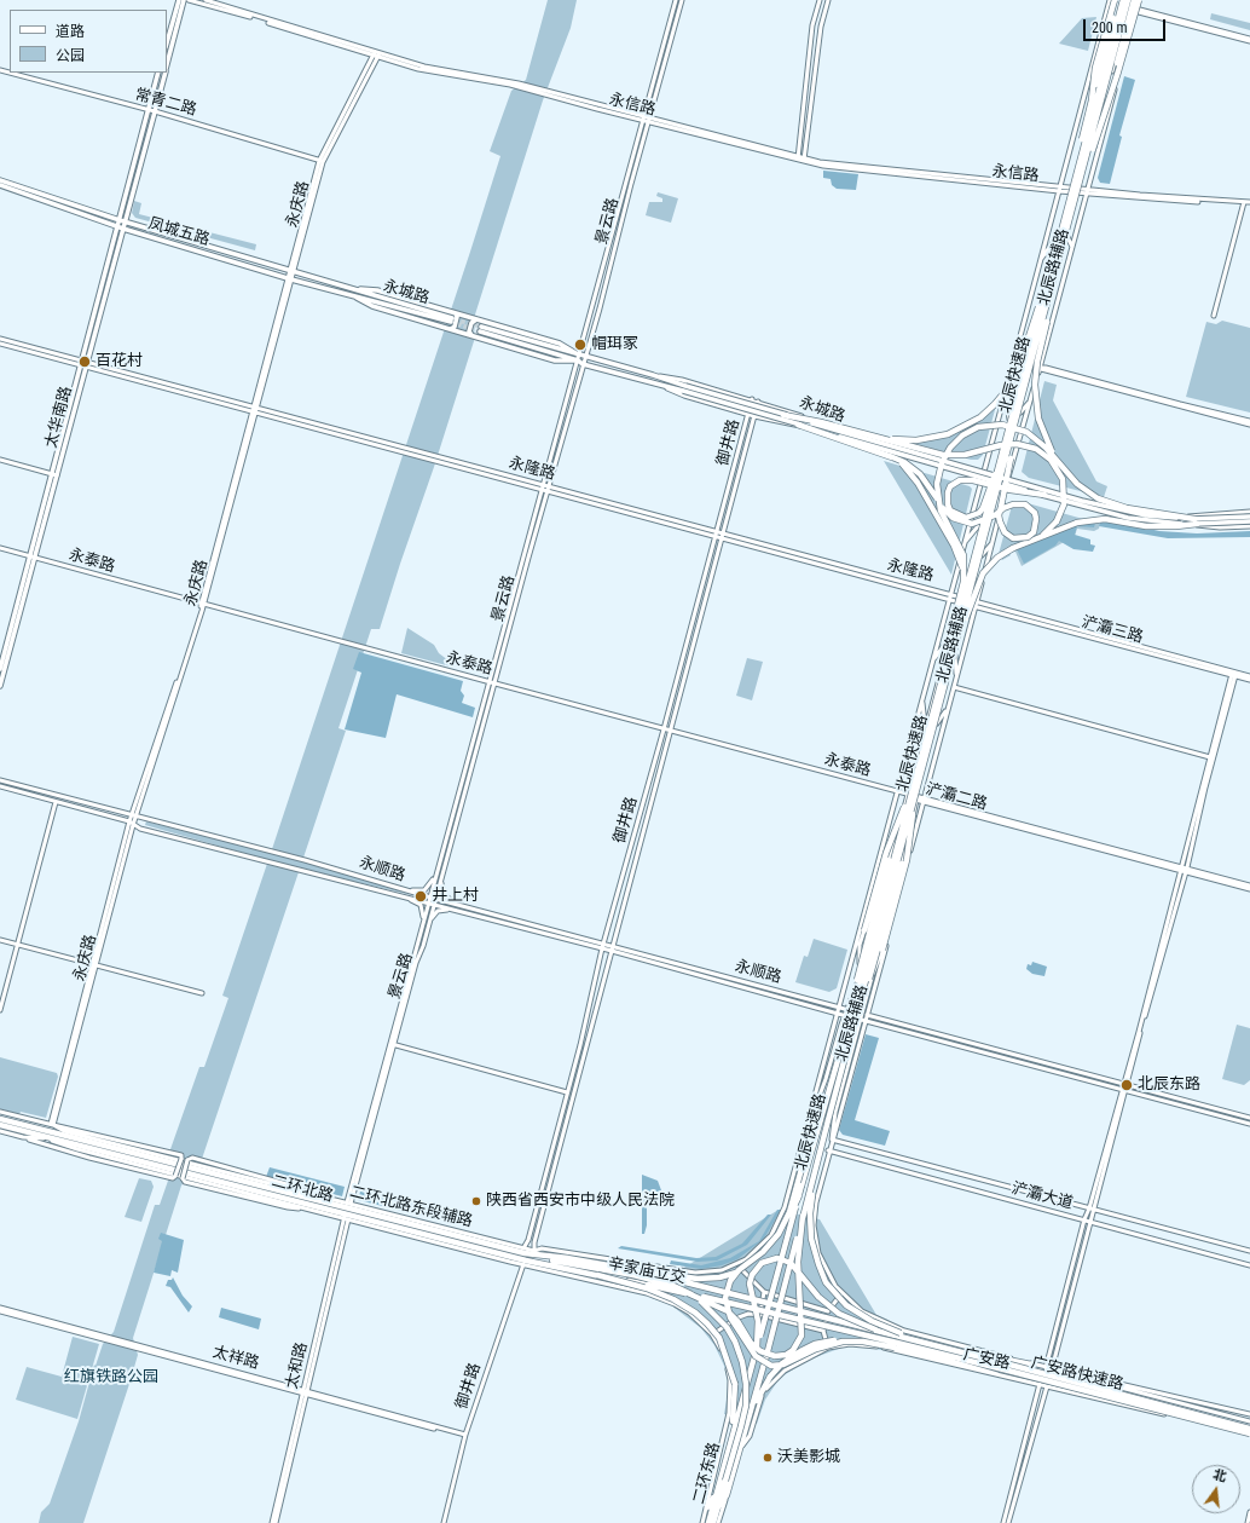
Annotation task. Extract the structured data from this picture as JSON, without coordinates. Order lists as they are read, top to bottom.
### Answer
{
  "streets": {
    "highway": [
      "北辰快速路",
      "二环北路",
      "辛家庙立交",
      "广安路快速路",
      "二环东路"
    ],
    "main road": ["凤城五路", "永城路", "太华南路"],
    "street": [
      "常青二路",
      "永信路",
      "永庆路",
      "景云路",
      "北辰路辅路",
      "御井路",
      "永隆路",
      "永泰路",
      "浐灞三路",
      "浐灞二路",
      "永顺路",
      "浐灞大道",
      "二环北路东段辅路",
      "太祥路",
      "广安路",
      "太和路"
    ]
  },
  "crossings": [
    ["常青二路", "永庆路"],
    ["常青二路", "太华南路"],
    ["永信路", "永庆路"],
    ["永信路", "景云路"],
    ["永信路", "北辰路辅路"],
    ["永庆路", "凤城五路"],
    ["永庆路", "永隆路"],
    ["永庆路", "永泰路"],
    ["永庆路", "永顺路"],
    ["永庆路", "二环北路东段辅路"],
    ["景云路", "永城路"],
    ["景云路", "永隆路"],
    ["景云路", "永泰路"],
    ["景云路", "永顺路"],
    ["景云路", "二环北路东段辅路"],
    ["凤城五路", "永城路"],
    ["凤城五路", "太华南路"],
    ["北辰路辅路", "永城路"],
    ["北辰路辅路", "永隆路"],
    ["北辰路辅路", "永泰路"],
    ["北辰路辅路", "浐灞三路"],
    ["北辰路辅路", "浐灞二路"],
    ["北辰路辅路", "永顺路"],
    ["北辰路辅路", "浐灞大道"],
    ["北辰路辅路", "二环北路东段辅路"],
    ["北辰路辅路", "广安路"],
    ["永城路", "御井路"],
    ["北辰快速路", "永顺路"],
    ["北辰快速路", "辛家庙立交"],
    ["北辰快速路", "广安路"],
    ["北辰快速路", "二环东路"],
    ["太华南路", "永隆路"],
    ["太华南路", "永泰路"],
    ["御井路", "永隆路"],
    ["御井路", "永泰路"],
    ["御井路", "永顺路"],
    ["御井路", "二环北路"],
    ["御井路", "二环北路东段辅路"],
    ["御井路", "太祥路"],
    ["永隆路", "浐灞三路"],
    ["永泰路", "浐灞二路"],
    ["二环北路", "二环北路东段辅路"],
    ["二环北路", "辛家庙立交"],
    ["二环北路", "太和路"],
    ["二环北路东段辅路", "太和路"],
    ["辛家庙立交", "广安路快速路"],
    ["辛家庙立交", "二环东路"],
    ["太祥路", "太和路"],
    ["广安路", "广安路快速路"]
  ],
  "parks": ["红旗铁路公园"],
  "places": [
    "帽珥冢",
    "百花村",
    "井上村",
    "北辰东路",
    "陕西省西安市中级人民法院",
    "沃美影城"
  ],
  "legend": ["道路", "公园"],
  "scale_bar": "200 m",
  "north": "top"
}
